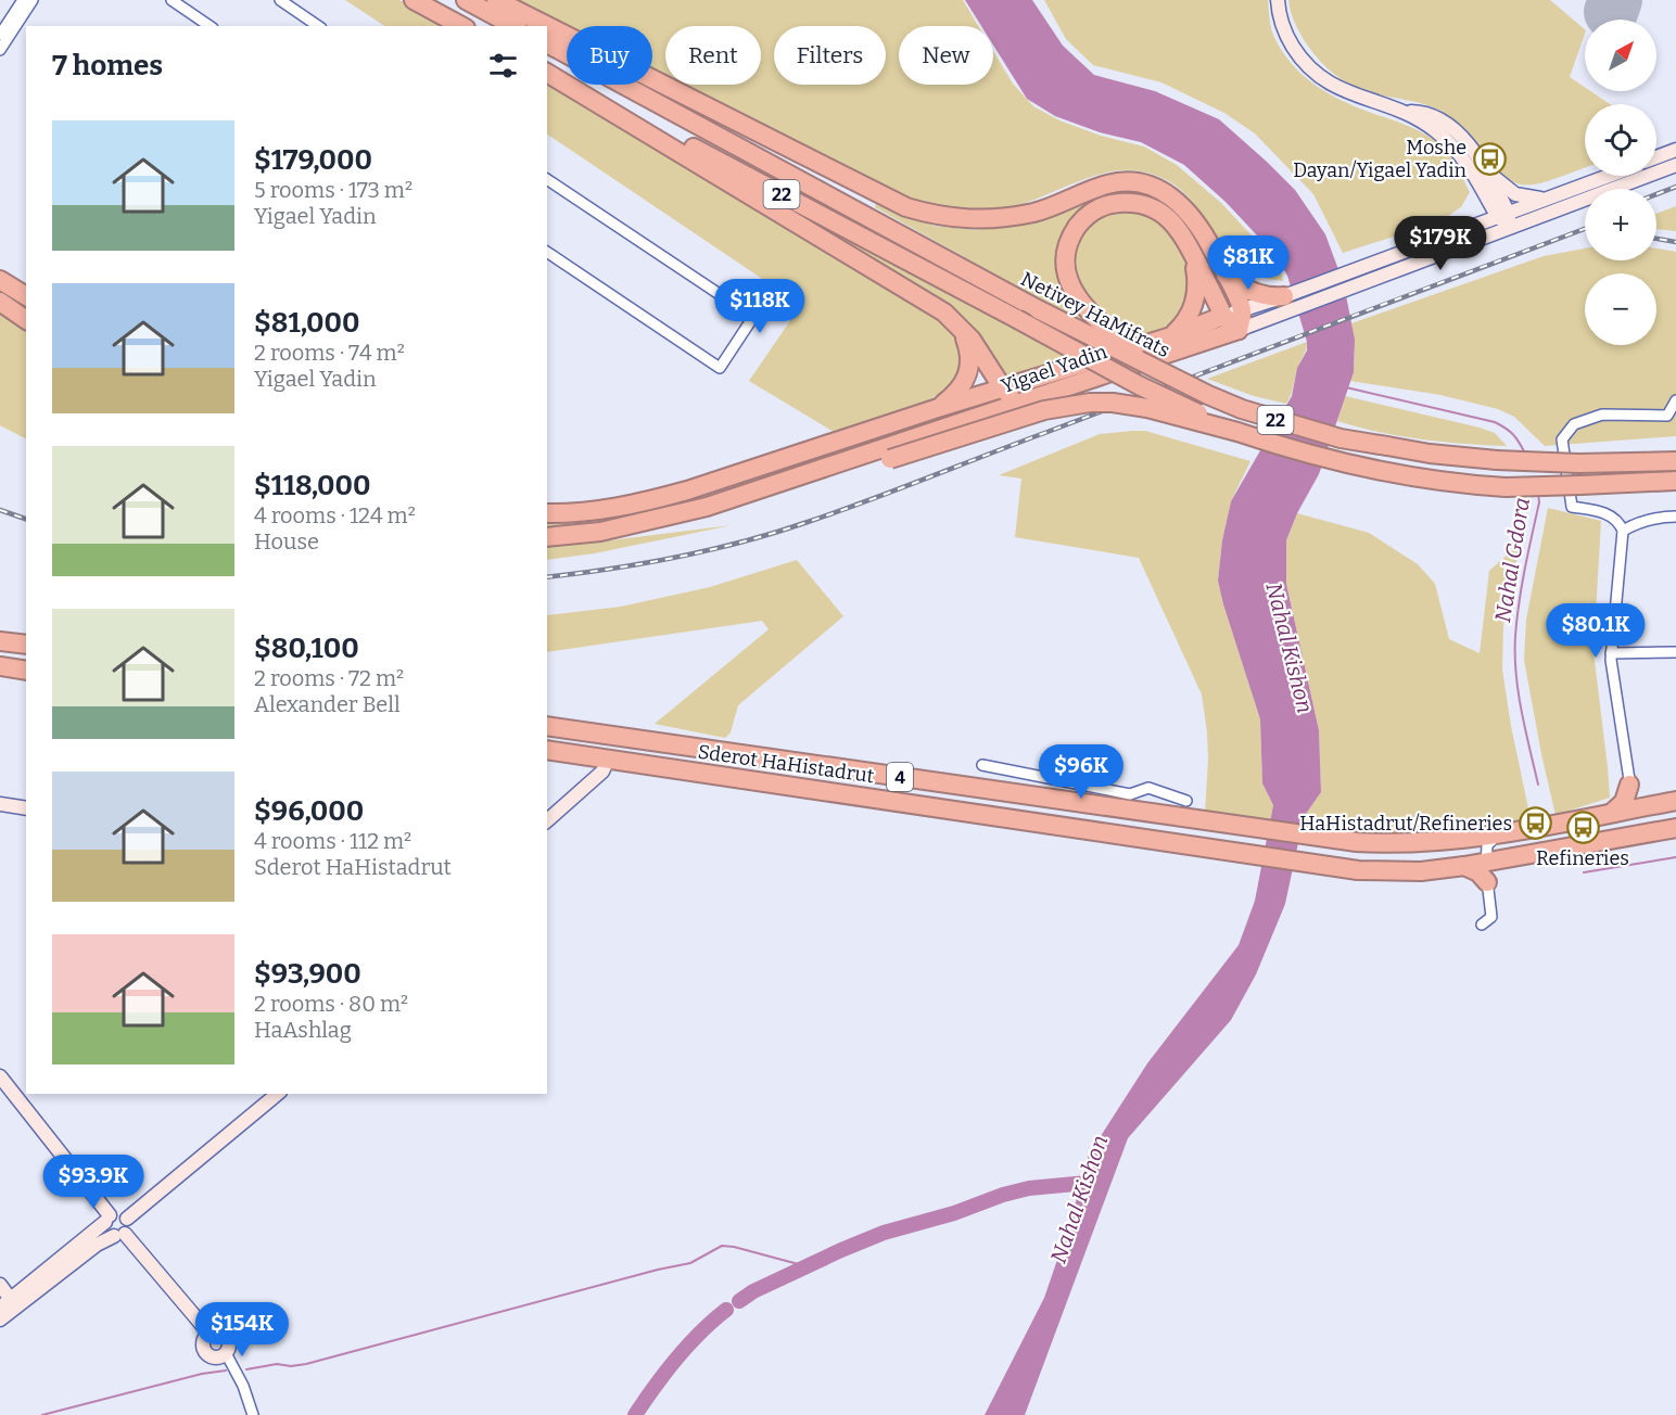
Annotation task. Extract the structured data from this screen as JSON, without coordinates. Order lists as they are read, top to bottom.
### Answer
{
  "streets": {
    "highway": [
      "22",
      "Netivey HaMifrats",
      "Yigael Yadin",
      "Sderot HaHistadrut",
      "4"
    ]
  },
  "water": ["Nahal Gdora", "Nahal Kishon"],
  "places": {
    "bus stop": ["Moshe Dayan/Yigael Yadin", "HaHistadrut/Refineries", "Refineries"]
  },
  "north": "top right",
  "page": {
    "map_buttons": ["+", "−"],
    "chip": [
      "Buy",
      "Rent",
      "Filters",
      "New"
    ],
    "heading": "7 homes",
    "list": [
      {
        "name": "$179,000",
        "note": "5 rooms · 173 m² · Yigael Yadin"
      },
      {
        "name": "$81,000",
        "note": "2 rooms · 74 m² · Yigael Yadin"
      },
      {
        "name": "$118,000",
        "note": "4 rooms · 124 m² · House"
      },
      {
        "name": "$80,100",
        "note": "2 rooms · 72 m² · Alexander Bell"
      },
      {
        "name": "$96,000",
        "note": "4 rooms · 112 m² · Sderot HaHistadrut"
      },
      {
        "name": "$93,900",
        "note": "2 rooms · 80 m² · HaAshlag"
      }
    ],
    "price": [
      "$179K",
      "$81K",
      "$118K",
      "$80.1K",
      "$96K",
      "$93.9K",
      "$154K"
    ]
  }
}
